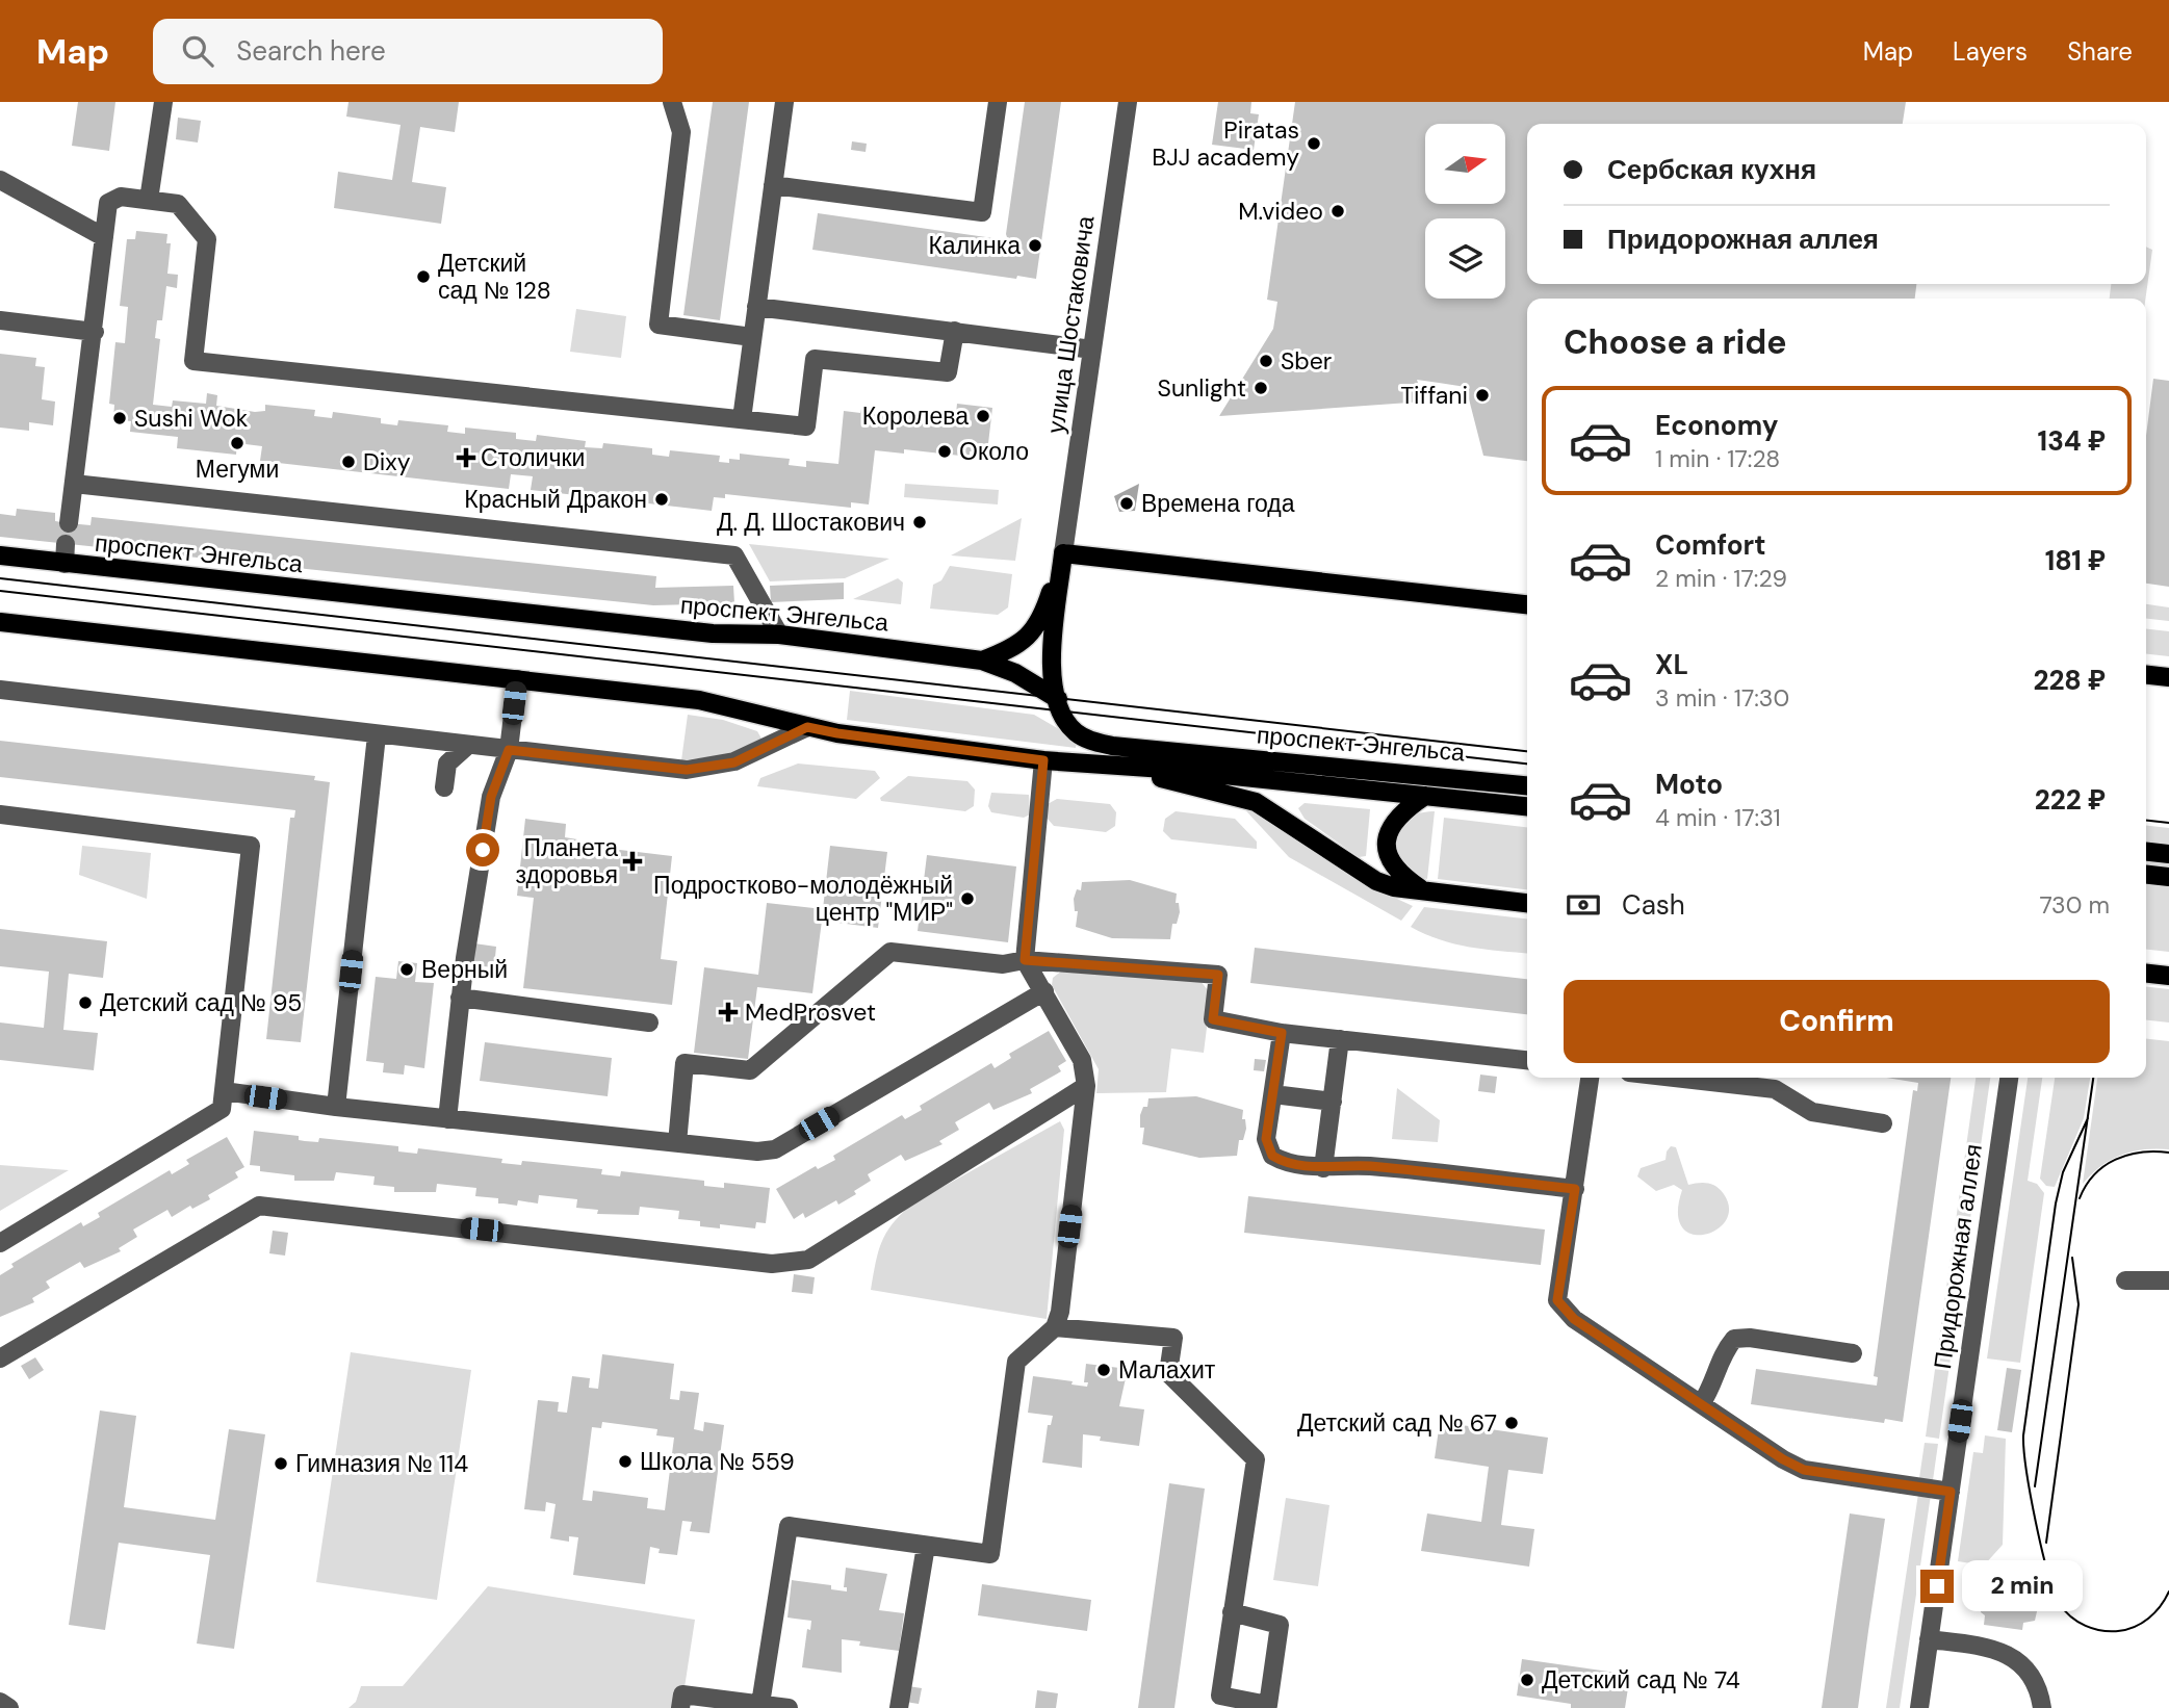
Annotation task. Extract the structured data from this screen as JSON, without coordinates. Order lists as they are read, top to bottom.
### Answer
{
  "streets": {
    "main road": ["улица Шостаковича", "проспект Энгельса"],
    "street": ["Придорожная аллея"]
  },
  "crossings": [
    ["улица Шостаковича", "проспект Энгельса"]
  ],
  "places": {
    "other": [
      "Piratas BJJ academy",
      "M.video",
      "Калинка",
      "Детский сад № 128",
      "Sber",
      "Sunlight",
      "Tiffani",
      "Королева",
      "Sushi Wok",
      "Мегуми",
      "Около",
      "Dixy",
      "Красный Дракон",
      "Времена года",
      "Д. Д. Шостакович",
      "Подростково-молодёжный центр \"МИР\"",
      "Верный",
      "Детский сад № 95",
      "Малахит",
      "Детский сад № 67",
      "Школа № 559",
      "Гимназия № 114",
      "Детский сад № 74"
    ],
    "health": ["Столички", "Планета здоровья", "MedProsvet"]
  },
  "north": "right",
  "page": {
    "header": "Map",
    "search": "Search here",
    "nav": ["Map", "Layers", "Share"],
    "banner": ["Сербская кухня", "Придорожная аллея"],
    "heading": "Choose a ride",
    "list": [
      {
        "name": "Economy",
        "note": "1 min · 17:28",
        "value": "134 ₽"
      },
      {
        "name": "Comfort",
        "note": "2 min · 17:29",
        "value": "181 ₽"
      },
      {
        "name": "XL",
        "note": "3 min · 17:30",
        "value": "228 ₽"
      },
      {
        "name": "Moto",
        "note": "4 min · 17:31",
        "value": "222 ₽"
      }
    ],
    "pay": ["Cash", "730 m"],
    "buttons": "Confirm",
    "bubble": "2 min"
  }
}
